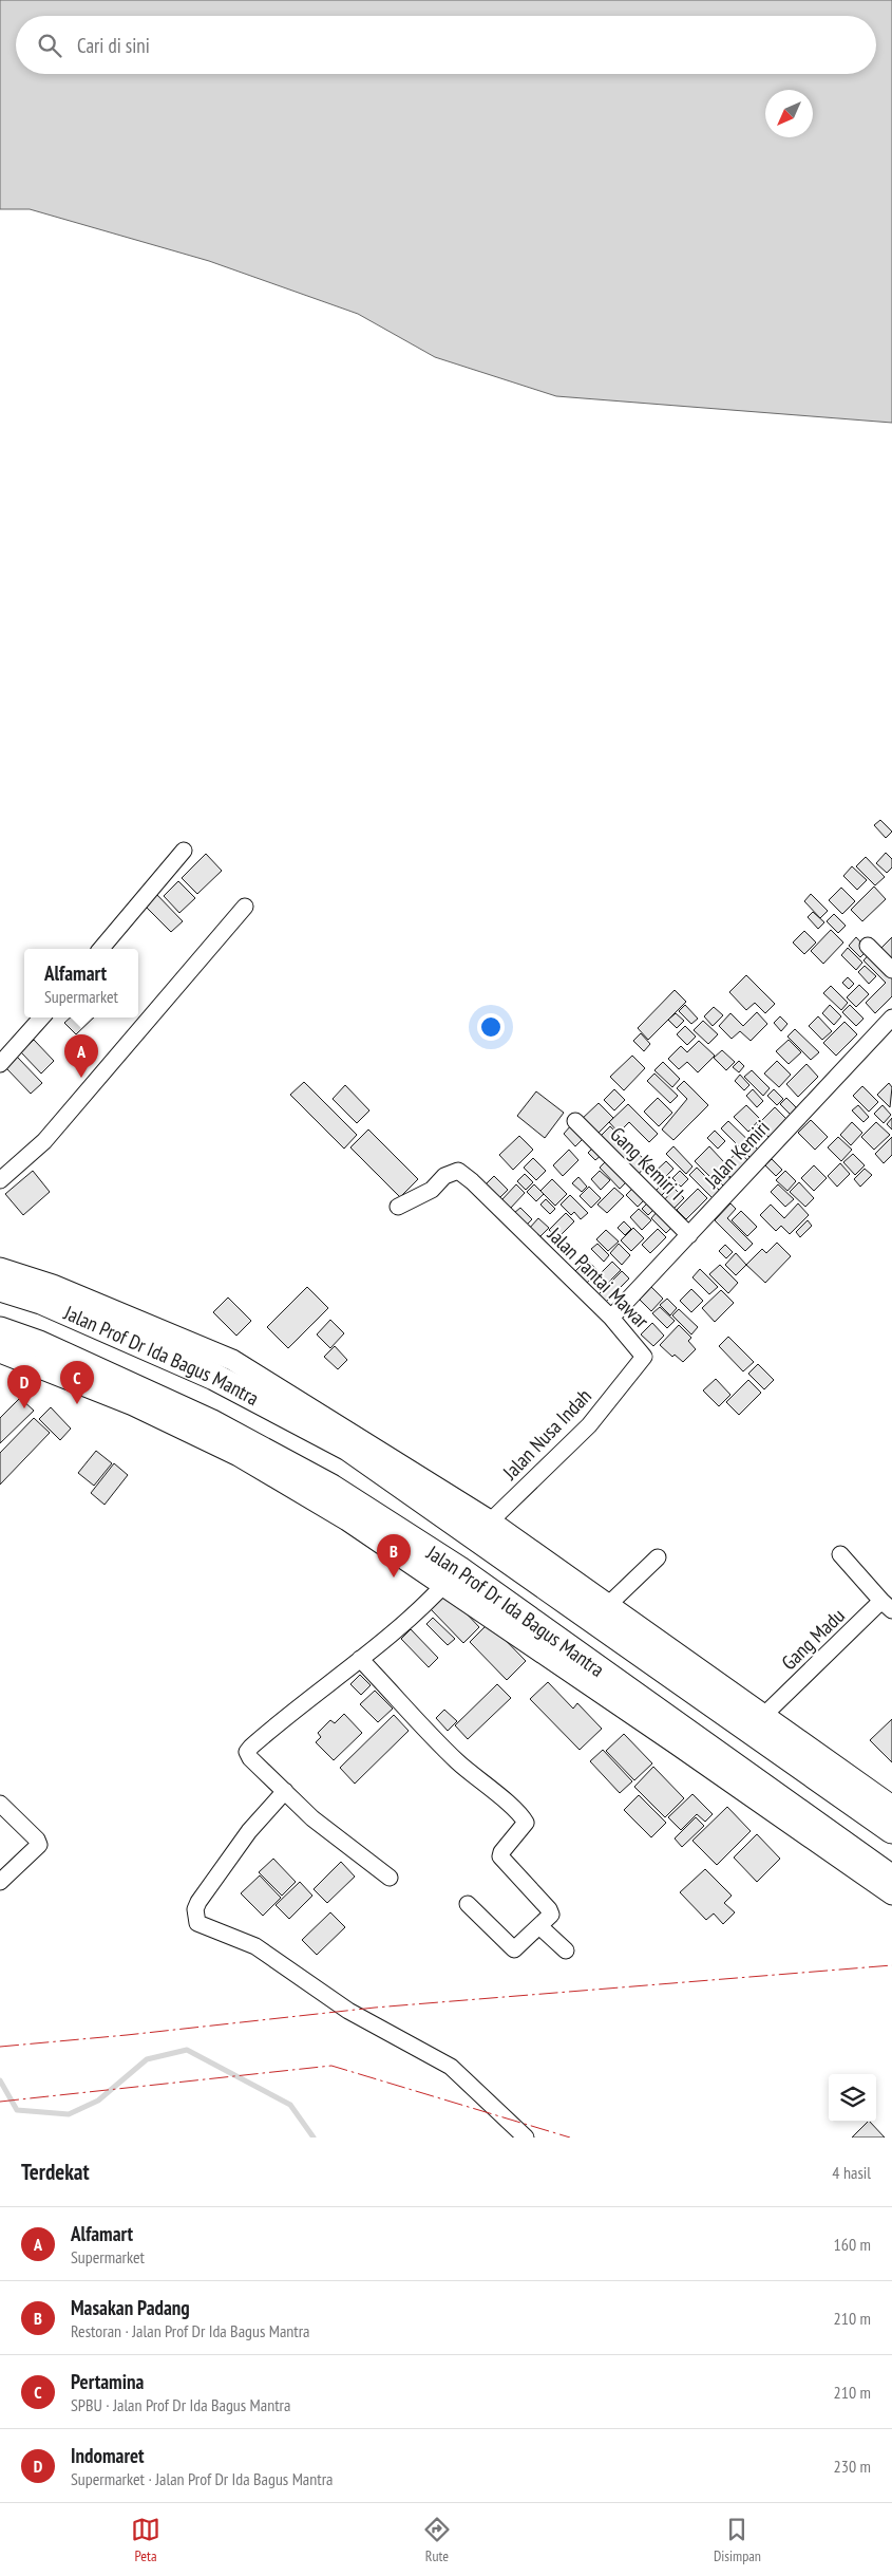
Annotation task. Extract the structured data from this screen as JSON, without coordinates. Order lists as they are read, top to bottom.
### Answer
{
  "streets": {
    "highway": ["Jalan Prof Dr Ida Bagus Mantra"],
    "street": [
      "Jalan Kemiri",
      "Gang Kemiri I",
      "Jalan Pantai Mawar",
      "Jalan Nusa Indah",
      "Gang Madu"
    ]
  },
  "crossings": [
    ["Jalan Kemiri", "Gang Kemiri I"],
    ["Jalan Kemiri", "Jalan Pantai Mawar"],
    ["Jalan Pantai Mawar", "Jalan Nusa Indah"],
    ["Jalan Prof Dr Ida Bagus Mantra", "Jalan Nusa Indah"]
  ],
  "north": "bottom left",
  "page": {
    "search": "Cari di sini",
    "popup": ["Alfamart", "Supermarket"],
    "pins": [
      "A",
      "C",
      "D",
      "B"
    ],
    "heading": ["Terdekat", "4 hasil"],
    "list": [
      {
        "mark": "A",
        "name": "Alfamart",
        "note": "Supermarket",
        "value": "160 m"
      },
      {
        "mark": "B",
        "name": "Masakan Padang",
        "note": "Restoran · Jalan Prof Dr Ida Bagus Mantra",
        "value": "210 m"
      },
      {
        "mark": "C",
        "name": "Pertamina",
        "note": "SPBU · Jalan Prof Dr Ida Bagus Mantra",
        "value": "210 m"
      },
      {
        "mark": "D",
        "name": "Indomaret",
        "note": "Supermarket · Jalan Prof Dr Ida Bagus Mantra",
        "value": "230 m"
      }
    ],
    "nav": ["Peta", "Rute", "Disimpan"]
  }
}
